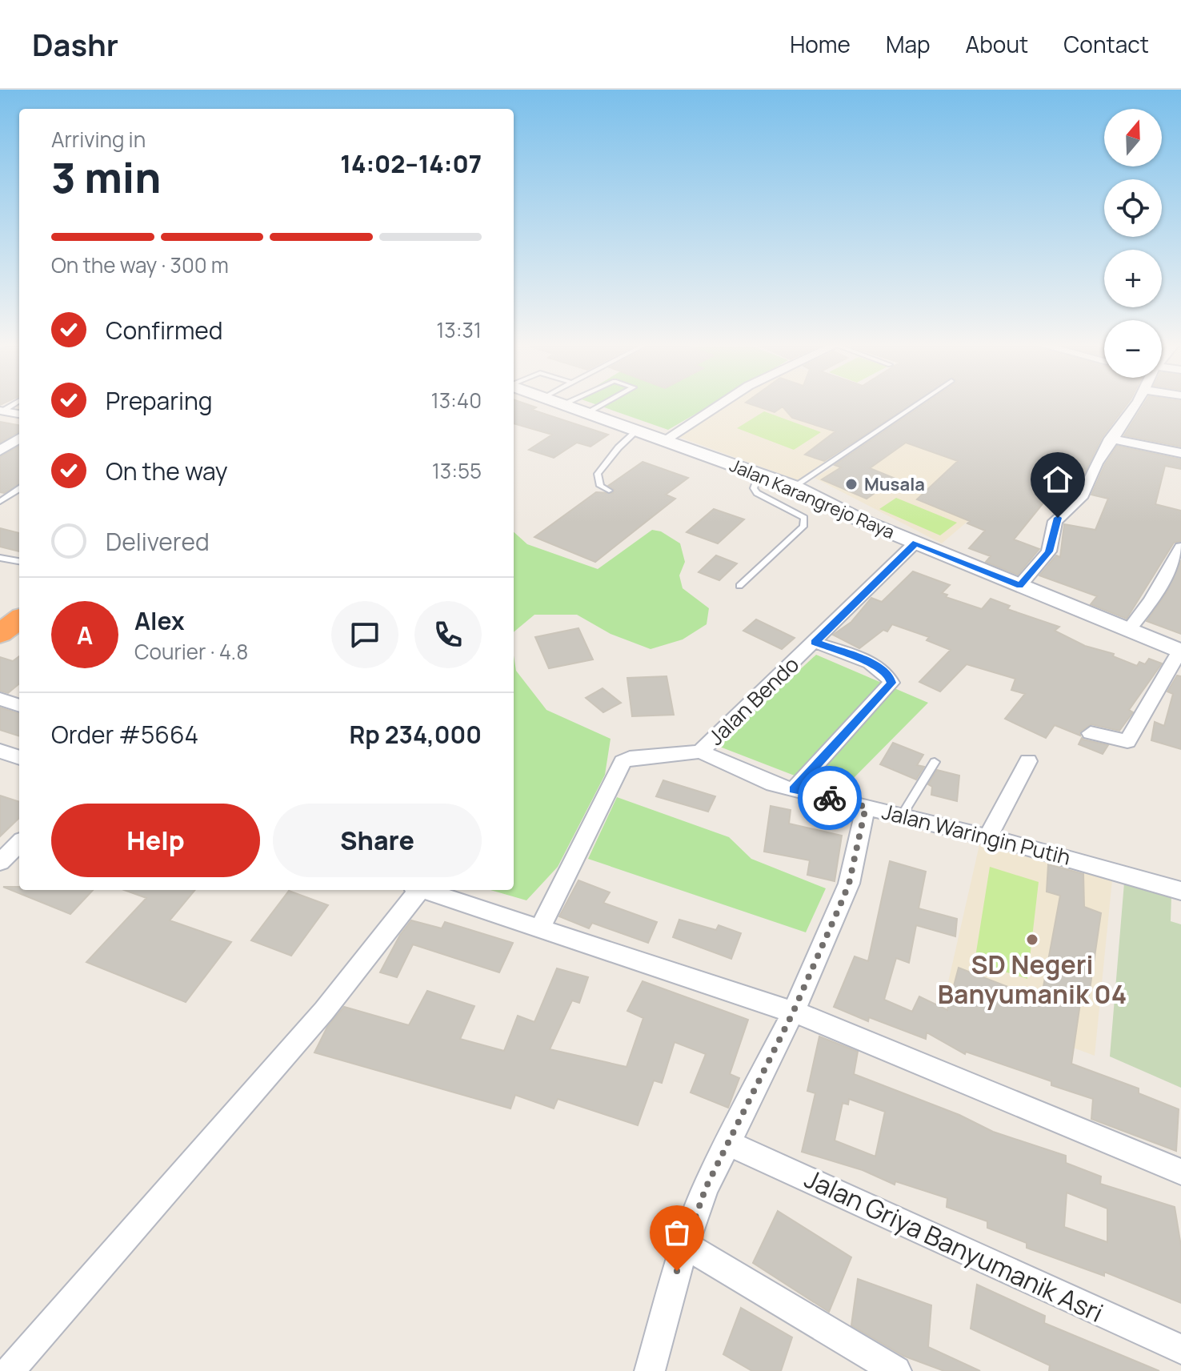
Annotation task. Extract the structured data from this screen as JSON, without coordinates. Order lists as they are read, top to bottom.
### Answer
{
  "streets": {
    "main road": ["Jalan Karangrejo Raya"],
    "street": ["Jalan Bendo", "Jalan Waringin Putih", "Jalan Griya Banyumanik Asri"]
  },
  "crossings": [
    ["Jalan Karangrejo Raya", "Jalan Bendo"],
    ["Jalan Bendo", "Jalan Waringin Putih"]
  ],
  "places": ["Musala", "SD Negeri Banyumanik 04"],
  "north": "top",
  "page": {
    "header": "Dashr",
    "nav": [
      "Home",
      "Map",
      "About",
      "Contact"
    ],
    "map_buttons": ["+", "−"],
    "heading": ["3 min", "Arriving in", "14:02–14:07"],
    "panel": [
      "Alex",
      "Courier · 4.8",
      "Order #5664",
      "Rp 234,000"
    ],
    "bar": "On the way · 300 m",
    "list": [
      ["Confirmed", "13:31"],
      ["Preparing", "13:40"],
      ["On the way", "13:55"],
      "Delivered"
    ],
    "round": "A",
    "buttons": ["Help", "Share"]
  }
}
